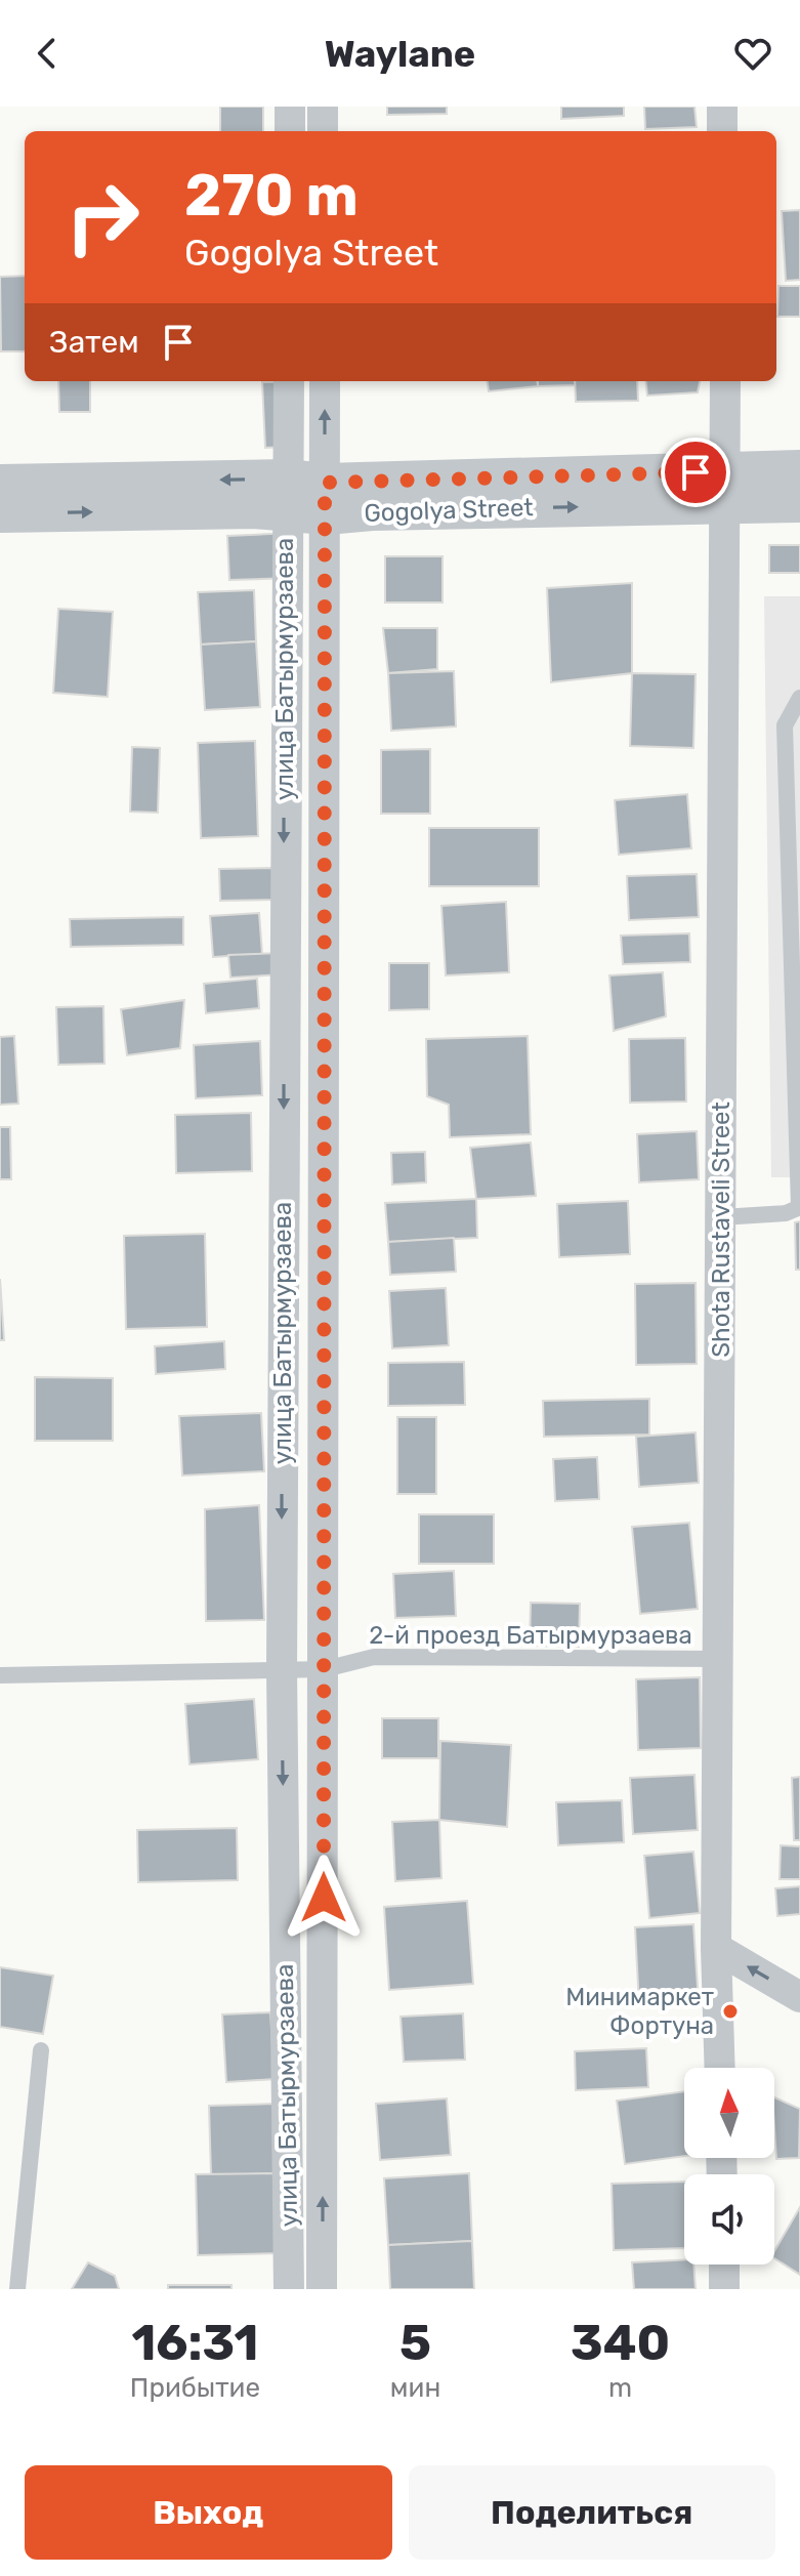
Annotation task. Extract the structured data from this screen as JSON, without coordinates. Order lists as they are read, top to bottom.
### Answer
{
  "streets": {
    "street": ["Gogolya Street", "улица Батырмурзаева", "Shota Rustaveli Street"],
    "lane": ["2-й проезд Батырмурзаева"]
  },
  "crossings": [
    ["Gogolya Street", "улица Батырмурзаева"],
    ["Gogolya Street", "Shota Rustaveli Street"],
    ["улица Батырмурзаева", "2-й проезд Батырмурзаева"],
    ["Shota Rustaveli Street", "2-й проезд Батырмурзаева"]
  ],
  "places": ["Минимаркет Фортуна"],
  "north": "top",
  "page": {
    "header": "Waylane",
    "turn": ["270 m", "Gogolya Street"],
    "then": "Затем",
    "eta": [
      "16:31",
      "Прибытие",
      "5",
      "мин",
      "340",
      "m"
    ],
    "buttons": ["Выход", "Поделиться"]
  }
}
